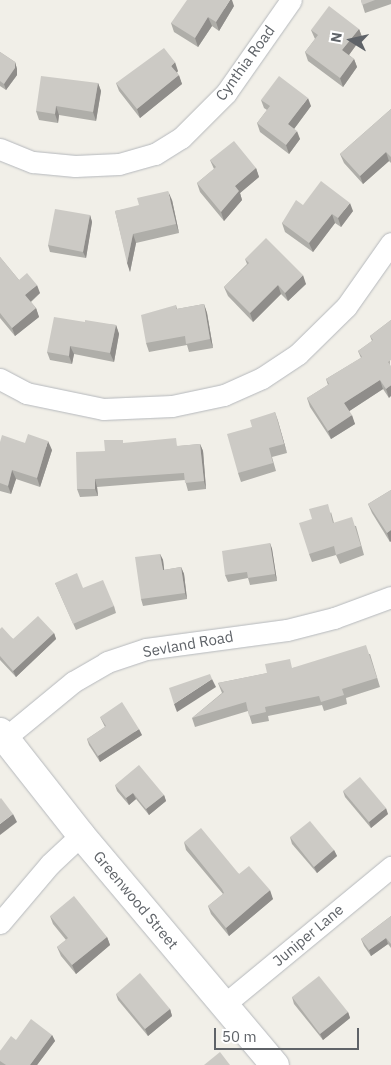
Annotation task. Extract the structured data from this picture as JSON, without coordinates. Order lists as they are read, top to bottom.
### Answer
{
  "streets": {
    "street": [
      "Cynthia Road",
      "Sevland Road",
      "Greenwood Street",
      "Juniper Lane"
    ]
  },
  "crossings": [
    ["Sevland Road", "Greenwood Street"],
    ["Greenwood Street", "Juniper Lane"]
  ],
  "scale_bar": "50 m",
  "north": "left"
}
